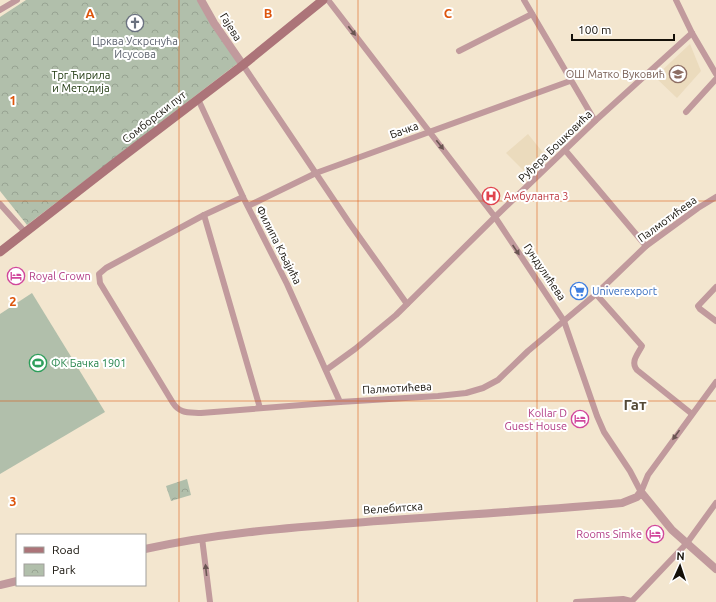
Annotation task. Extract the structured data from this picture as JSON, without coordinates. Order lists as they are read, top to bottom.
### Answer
{
  "streets": {
    "main road": ["Сомборски пут"],
    "street": [
      "Гајева",
      "Бачка",
      "Руђера Бошковића",
      "Палмотићева",
      "Филипа Кљајића",
      "Гундулићева",
      "Велебитска"
    ]
  },
  "crossings": [
    ["Гајева", "Сомборски пут"],
    ["Сомборски пут", "Филипа Кљајића"],
    ["Бачка", "Филипа Кљајића"],
    ["Бачка", "Гундулићева"],
    ["Руђера Бошковића", "Филипа Кљајића"],
    ["Руђера Бошковића", "Гундулићева"],
    ["Палмотићева", "Филипа Кљајића"],
    ["Палмотићева", "Гундулићева"],
    ["Гундулићева", "Велебитска"]
  ],
  "one_way": ["Гундулићева"],
  "districts": ["Гат"],
  "parks": ["Трг Ћирила и Методија"],
  "places": {
    "church": ["Црква Ускрснућа Исусова"],
    "school or university": ["ОШ Матко Вуковић"],
    "hospital": ["Амбуланта 3"],
    "hotel": ["Royal Crown", "Kollar D Guest House", "Rooms Simke"],
    "supermarket": ["Univerexport"],
    "sports": ["ФК Бачка 1901"]
  },
  "legend": ["Road", "Park"],
  "scale_bar": "100 m",
  "north": "top",
  "grid": {
    "columns": ["A", "B", "C"],
    "rows": ["1", "2", "3"]
  }
}
